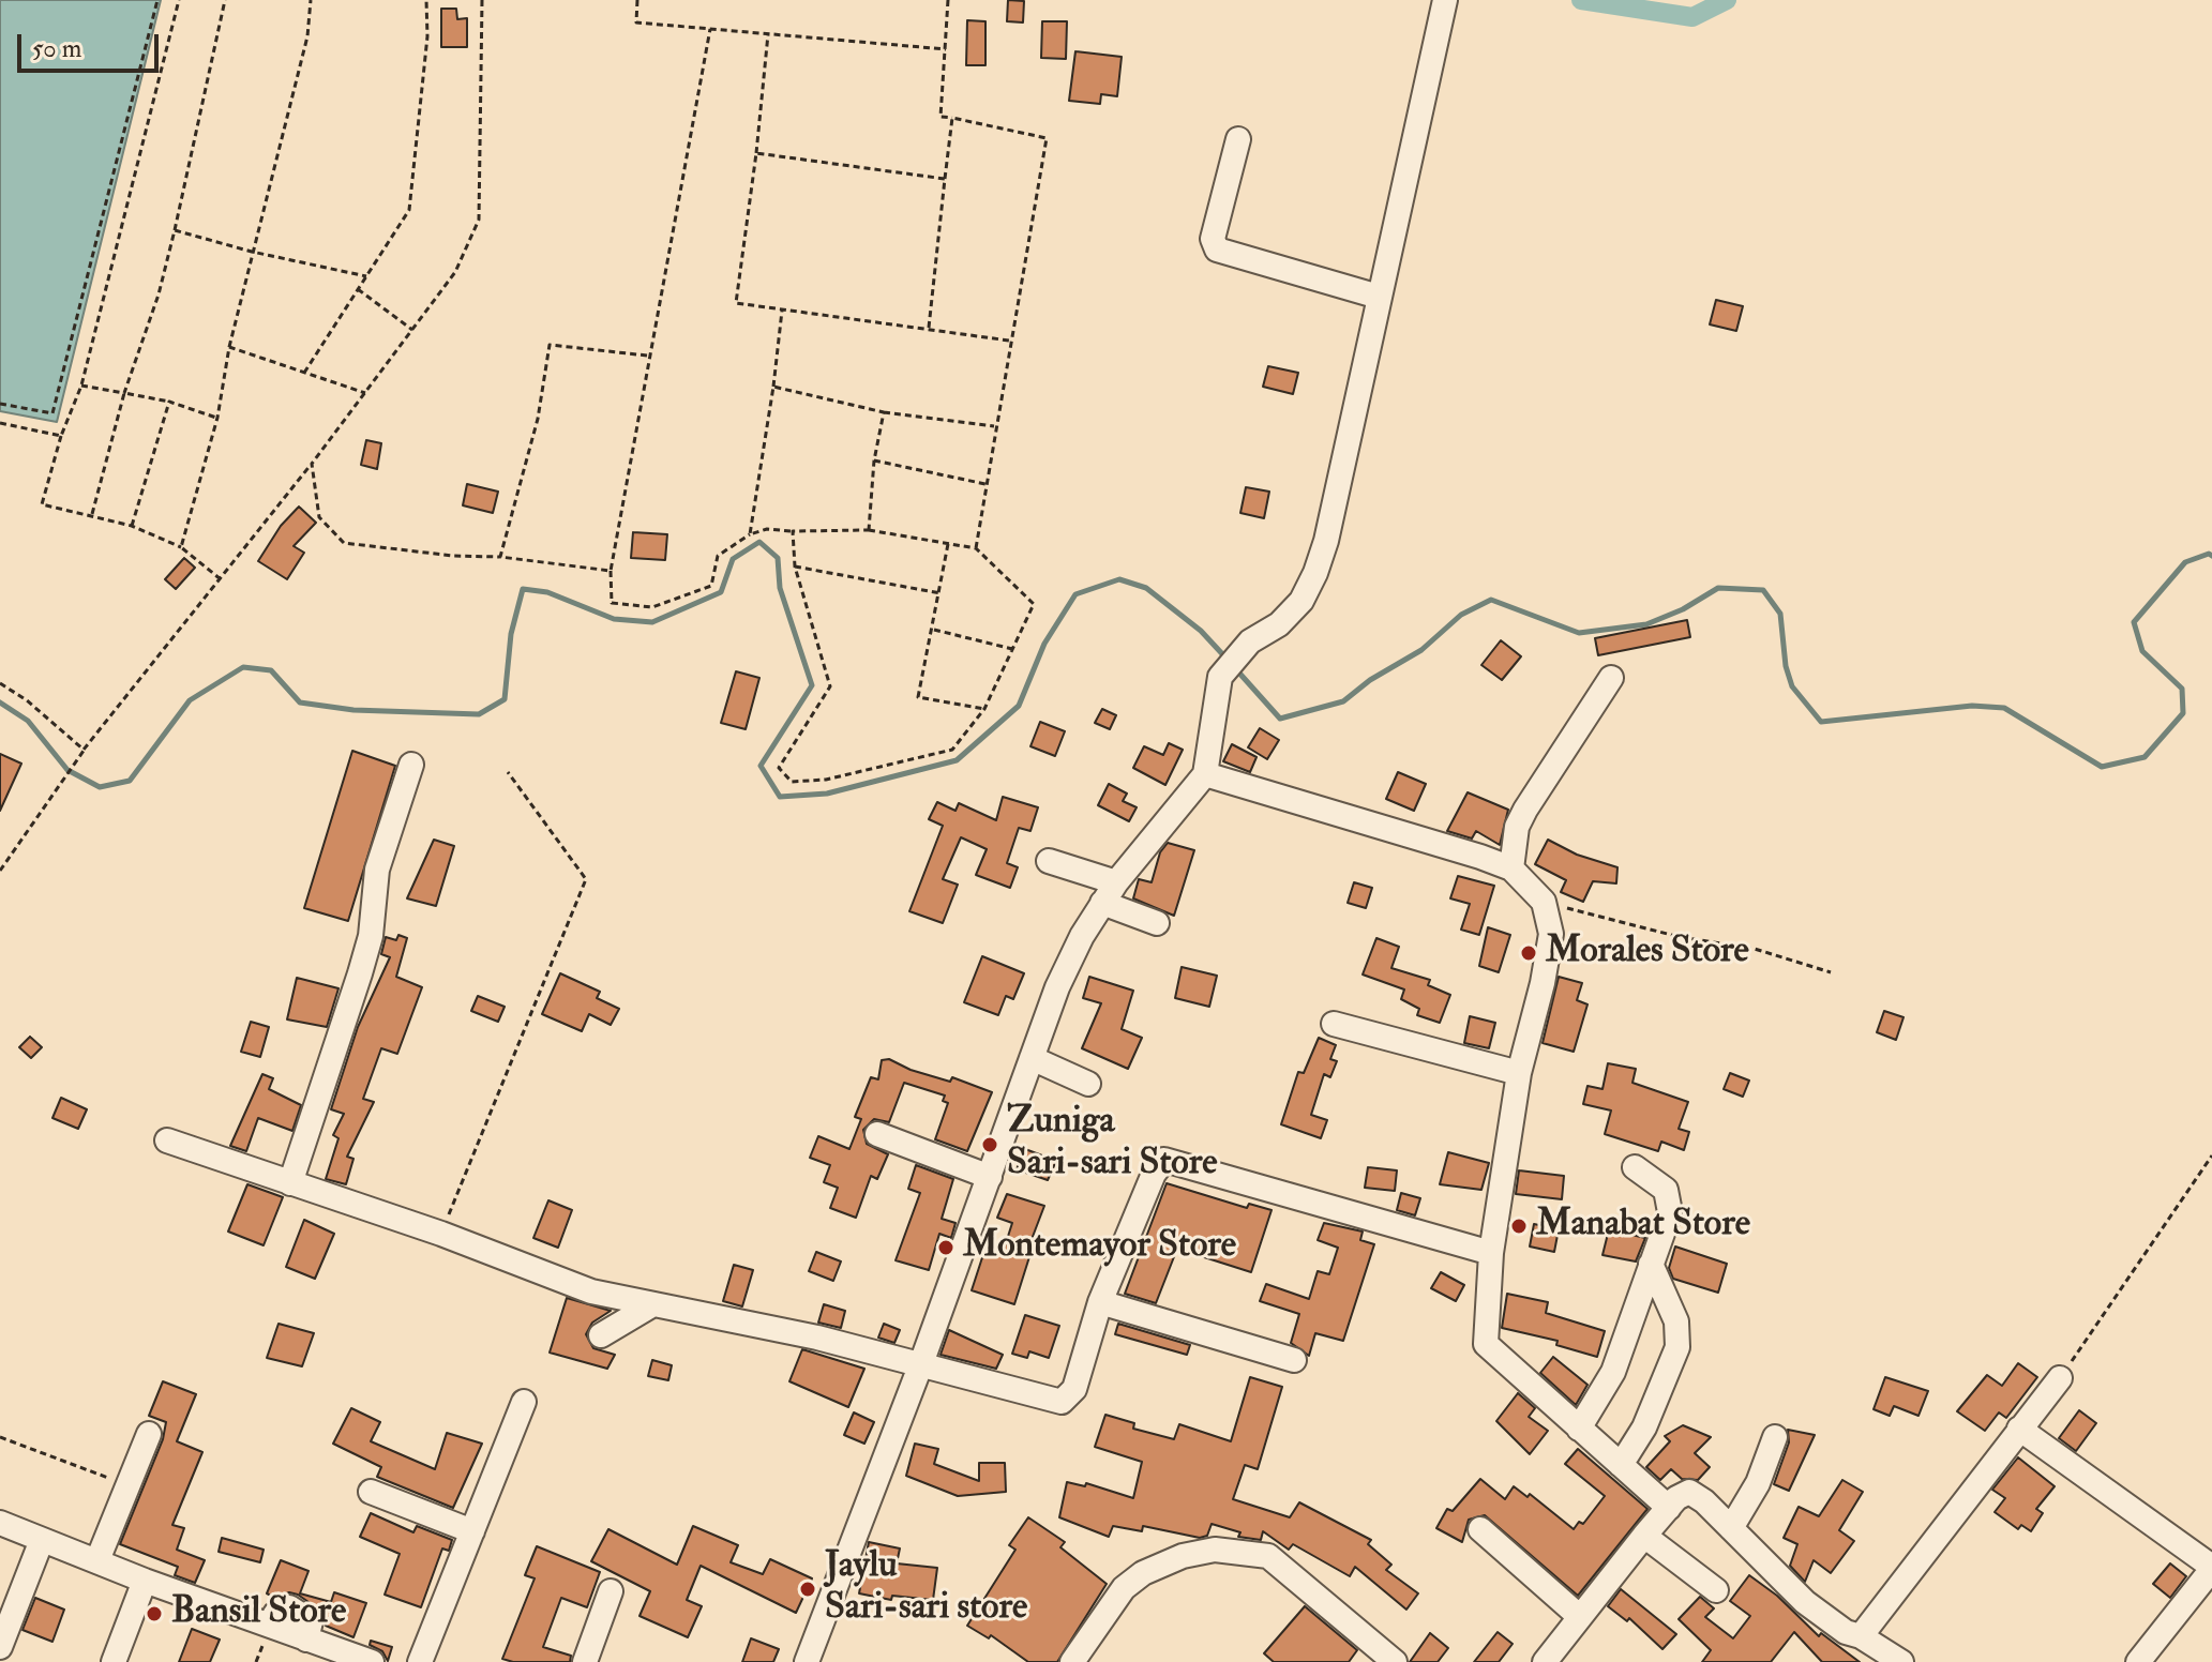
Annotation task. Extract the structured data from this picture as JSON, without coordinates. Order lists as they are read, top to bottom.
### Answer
{
  "places": [
    "Morales Store",
    "Zuniga Sari-sari Store",
    "Manabat Store",
    "Montemayor Store",
    "Jaylu Sari-sari store",
    "Bansil Store"
  ],
  "scale_bar": "50 m"
}
